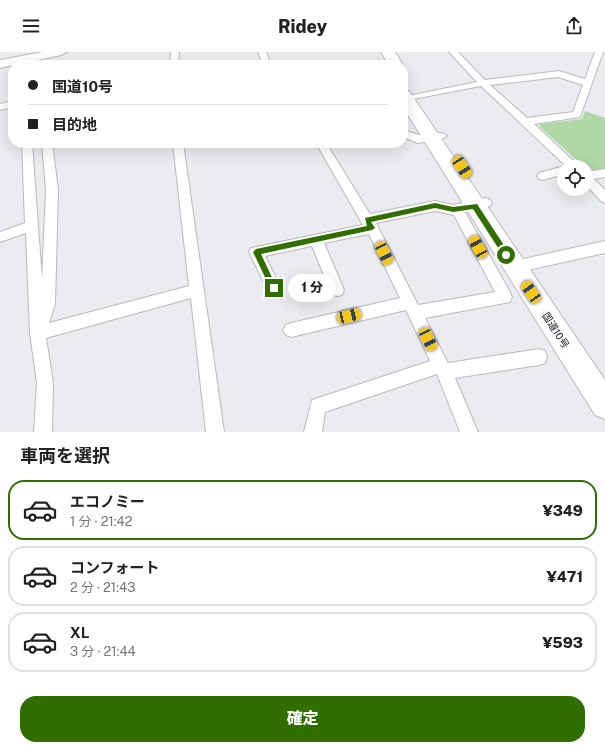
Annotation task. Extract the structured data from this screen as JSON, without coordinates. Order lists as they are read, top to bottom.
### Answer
{
  "streets": {
    "highway": ["国道10号"]
  },
  "page": {
    "header": "Ridey",
    "banner": ["国道10号", "目的地"],
    "bubble": "1 分",
    "heading": "車両を選択",
    "list": [
      {
        "name": "エコノミー",
        "note": "1 分 · 21:42",
        "value": "¥349"
      },
      {
        "name": "コンフォート",
        "note": "2 分 · 21:43",
        "value": "¥471"
      },
      {
        "name": "XL",
        "note": "3 分 · 21:44",
        "value": "¥593"
      }
    ],
    "buttons": "確定"
  }
}
